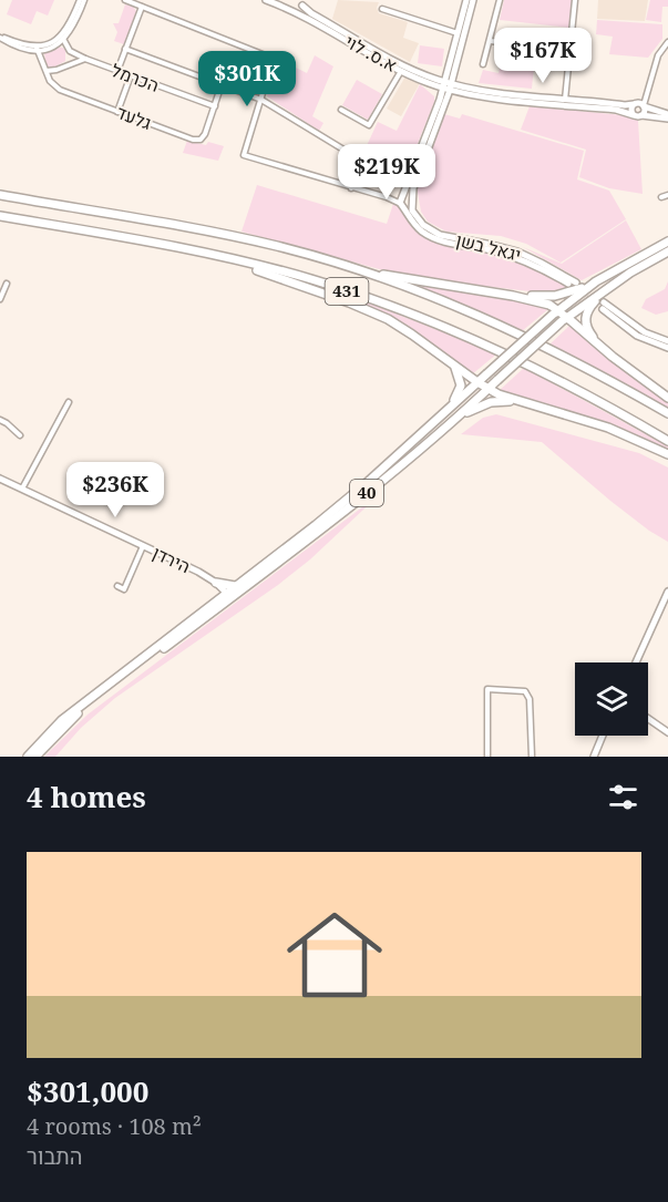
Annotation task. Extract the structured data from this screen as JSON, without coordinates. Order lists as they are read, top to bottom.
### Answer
{
  "streets": {
    "highway": ["431", "40"],
    "main road": ["א.ס. לוי", "יגאל בשן", "הירדן"],
    "street": ["הכרמל", "גלעד"]
  },
  "crossings": [
    ["הכרמל", "גלעד"],
    ["40", "הירדן"]
  ],
  "page": {
    "price": [
      "$167K",
      "$301K",
      "$219K",
      "$236K"
    ],
    "heading": "4 homes",
    "list": [
      {
        "name": "$301,000",
        "note": "4 rooms · 108 m² · התבור"
      }
    ]
  }
}
